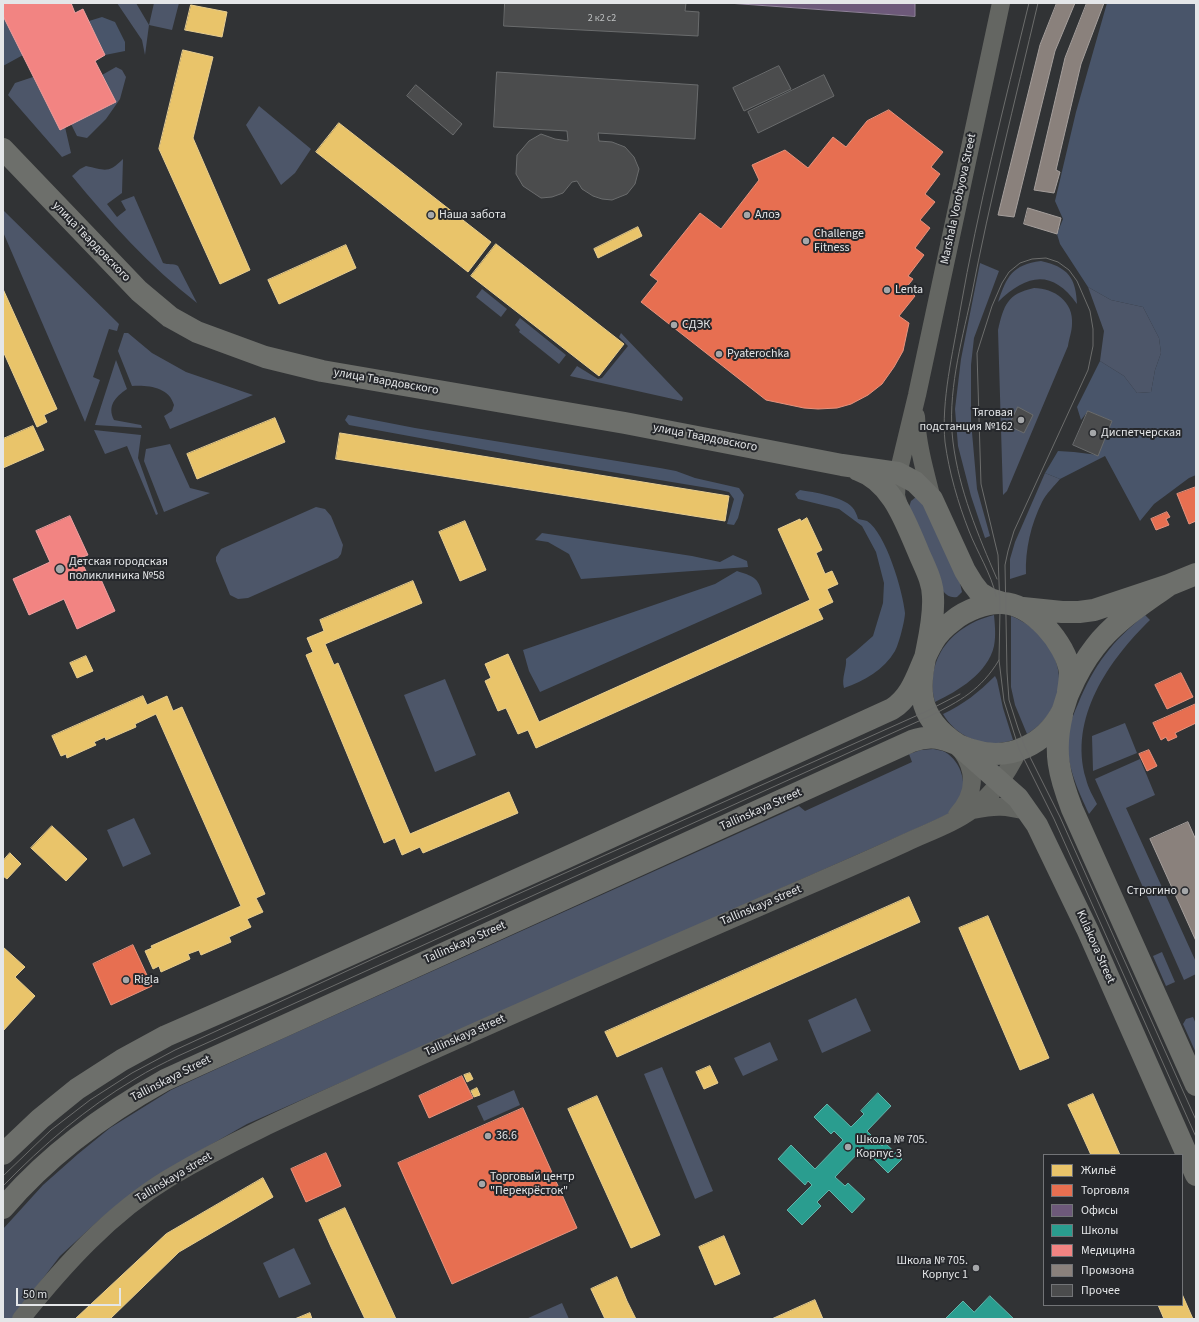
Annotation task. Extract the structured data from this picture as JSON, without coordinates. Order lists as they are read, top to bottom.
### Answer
{
  "streets": {
    "main road": ["улица Твардовского", "Tallinskaya Street", "Kulakova Street"],
    "street": ["Marshala Vorobyova Street", "Tallinskaya street"]
  },
  "crossings": [
    ["Marshala Vorobyova Street", "улица Твардовского"],
    ["улица Твардовского", "Tallinskaya Street"],
    ["Tallinskaya Street", "Kulakova Street"]
  ],
  "places": [
    "Наша забота",
    "Алоэ",
    "Challenge Fitness",
    "Lenta",
    "СДЭК",
    "Pyaterochka",
    "Тяговая подстанция №162",
    "Диспетчерская",
    "Детская городская поликлиника №58",
    "Строгино",
    "Rigla",
    "36.6",
    "Школа № 705. Корпус 3",
    "Торговый центр \"Перекрёсток\"",
    "Школа № 705. Корпус 1"
  ],
  "house_numbers": ["2 к2 с2"],
  "legend": [
    "Жильё",
    "Торговля",
    "Офисы",
    "Школы",
    "Медицина",
    "Промзона",
    "Прочее"
  ],
  "scale_bar": "50 m"
}
